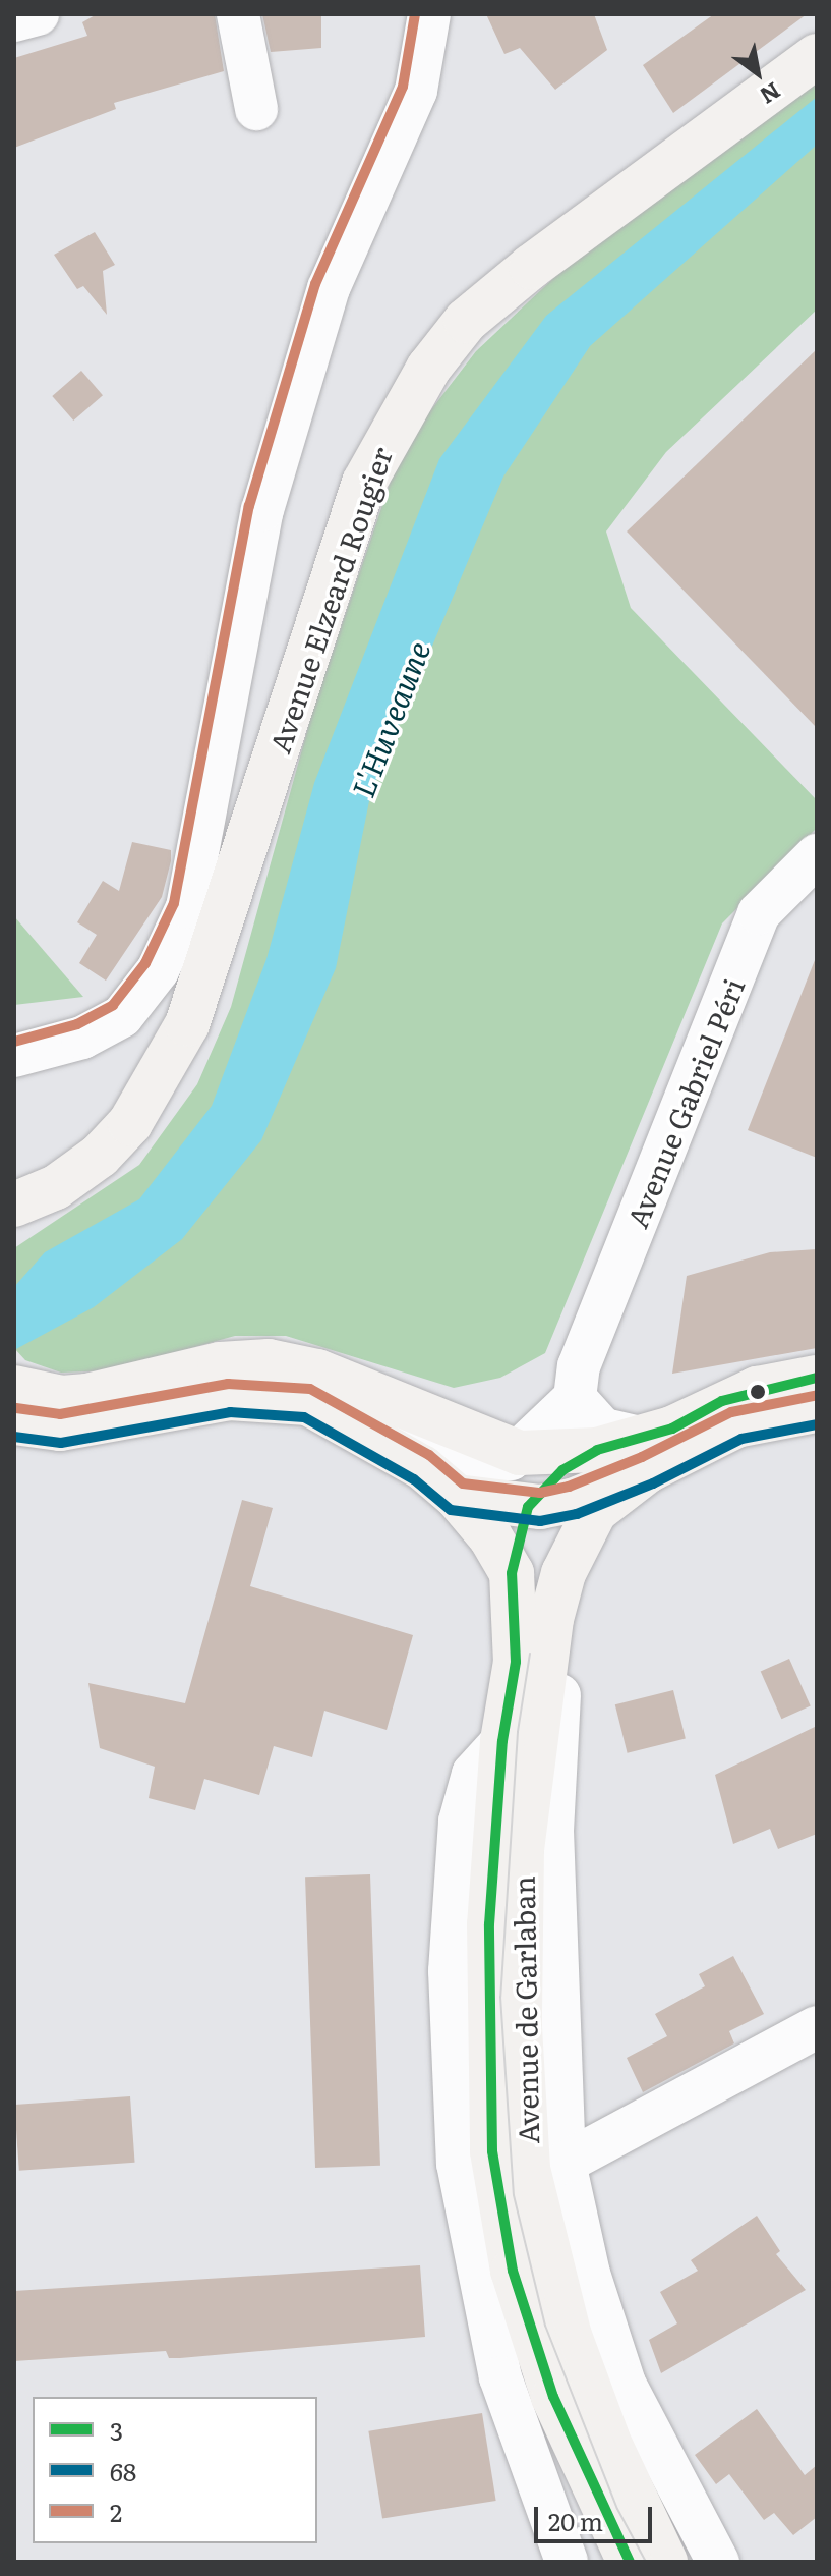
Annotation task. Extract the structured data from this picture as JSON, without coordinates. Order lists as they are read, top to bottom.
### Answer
{
  "streets": {
    "main road": ["Avenue Elzeard Rougier", "Avenue de Garlaban"],
    "street": ["Avenue Gabriel Péri"]
  },
  "water": ["L'Huveaune"],
  "lines": ["transit line 2", "transit line 3", "transit line 68"],
  "legend": ["3", "68", "2"],
  "scale_bar": "20 m",
  "north": "bottom right"
}
